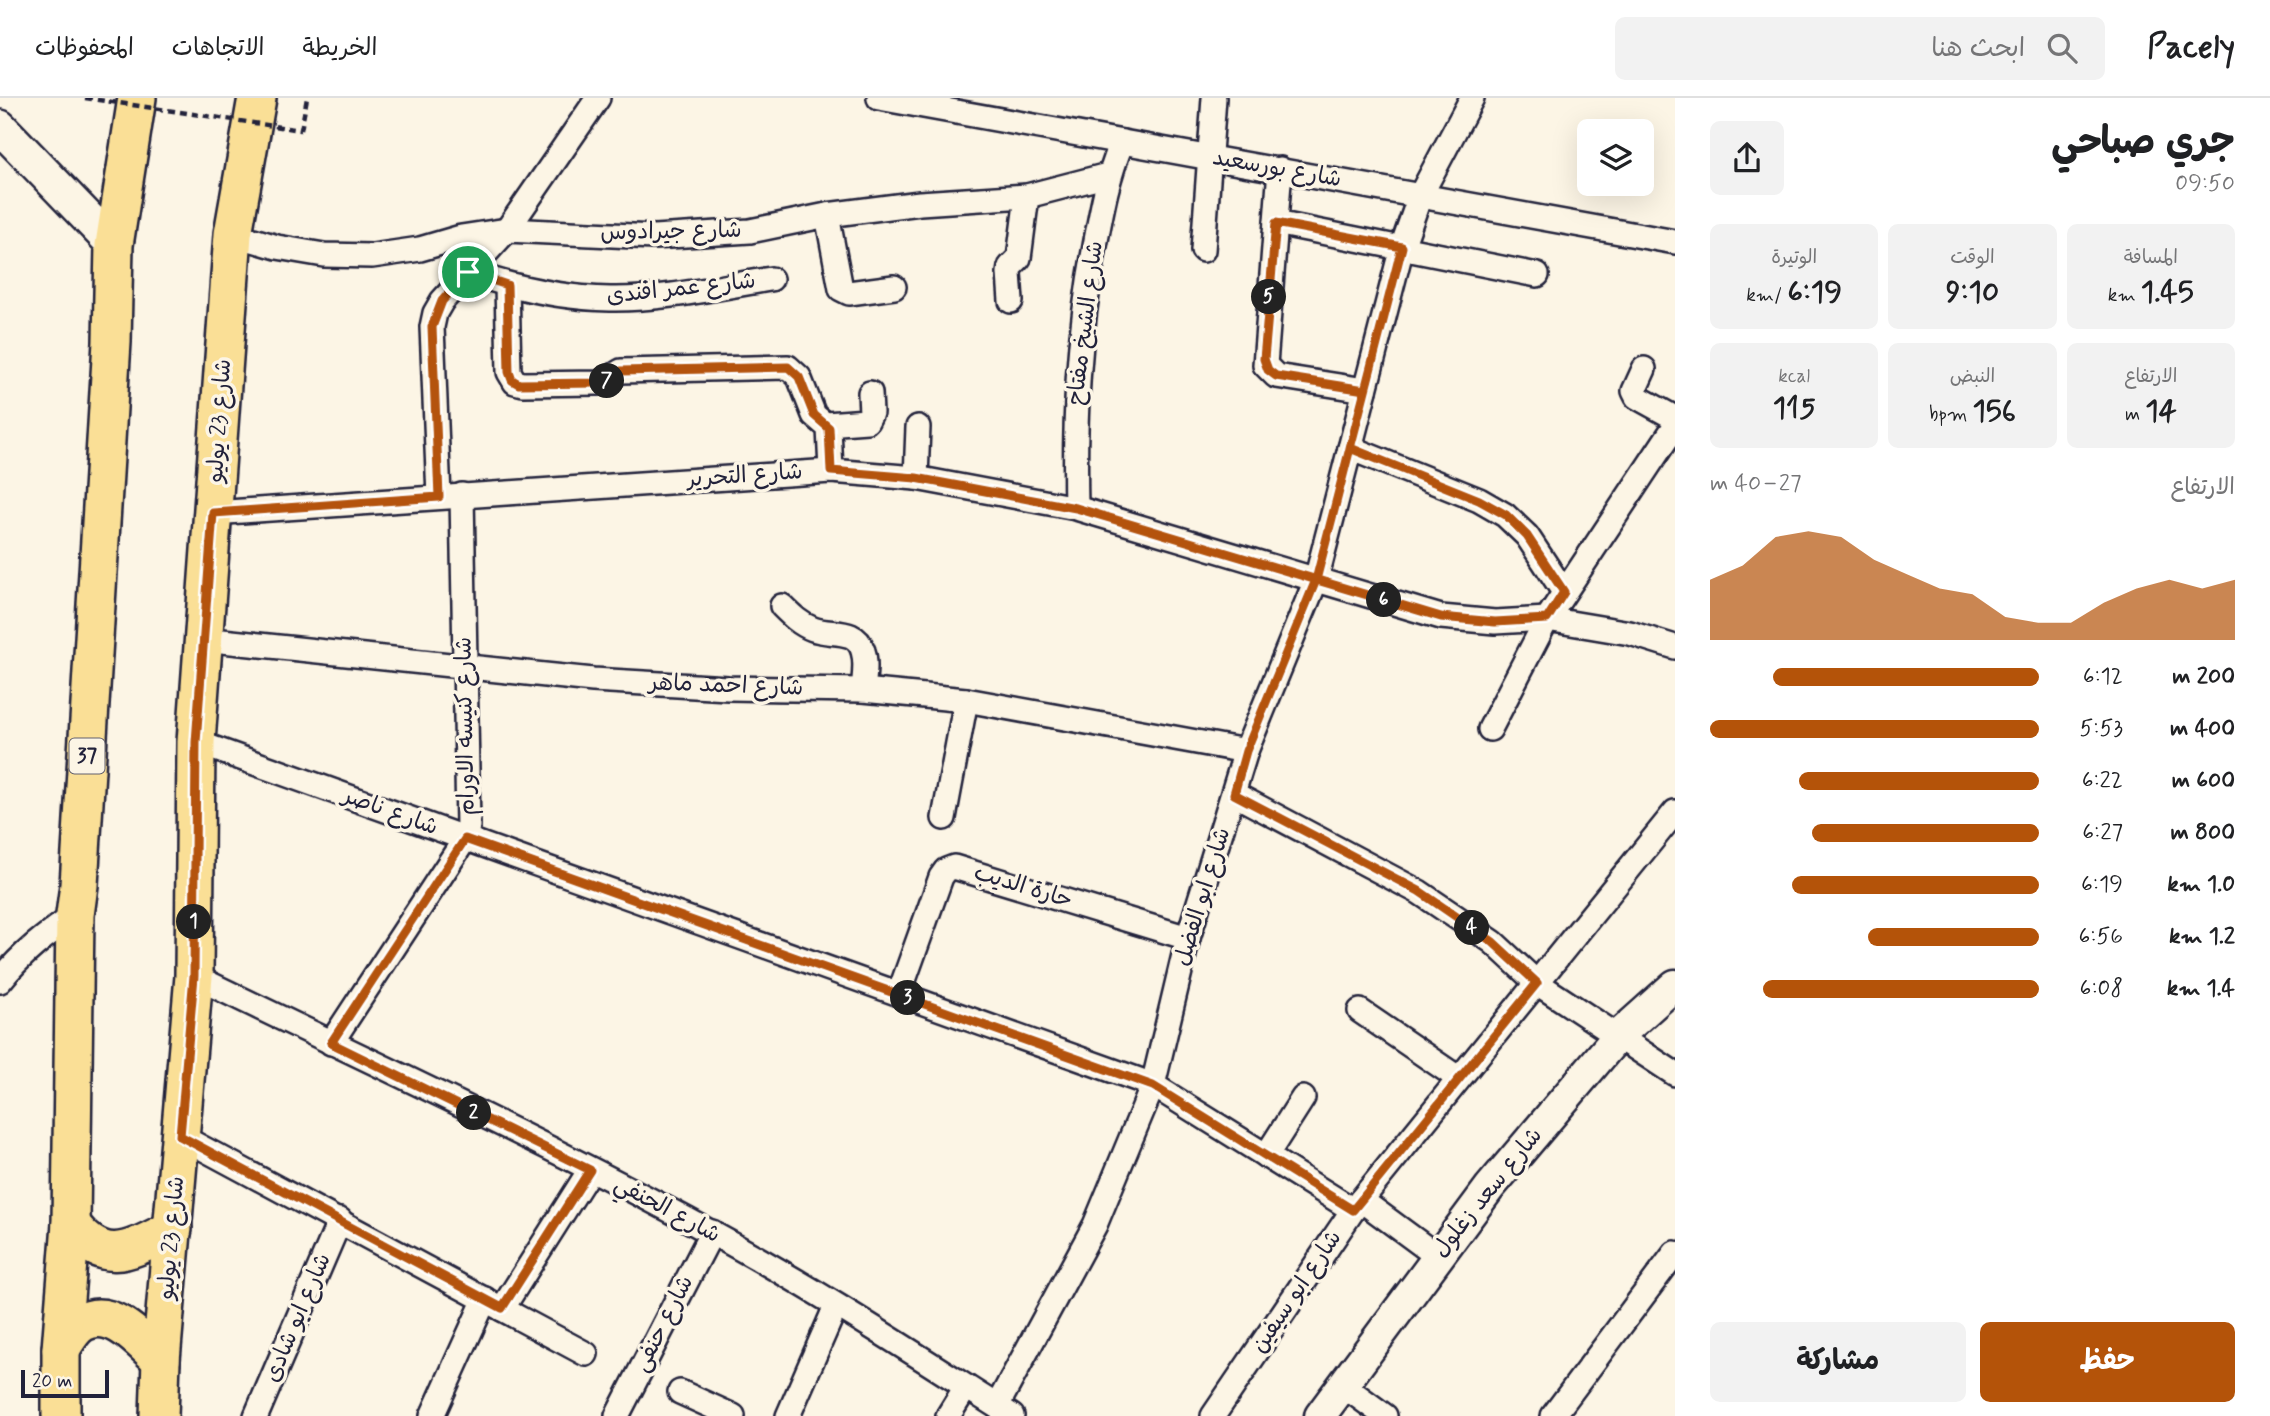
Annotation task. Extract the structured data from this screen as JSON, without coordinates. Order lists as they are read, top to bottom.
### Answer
{
  "streets": {
    "main road": ["شارع 23 يوليو", "37"],
    "street": [
      "شارع بورسعيد",
      "شارع جيرادوس",
      "شارع عمر افندى",
      "شارع الشيخ مفتاح",
      "شارع التحرير",
      "شارع احمد ماهر",
      "شارع كنيسه الاورام",
      "شارع ناصر",
      "حارة الديب",
      "شارع ابو الفضل",
      "شارع سعد زغلول",
      "شارع الحنفي",
      "شارع ابو سيفين",
      "شارع ابو شادى",
      "شارع حنفى"
    ]
  },
  "crossings": [
    ["شارع بورسعيد", "شارع الشيخ مفتاح"],
    ["شارع بورسعيد", "شارع ابو الفضل"],
    ["شارع جيرادوس", "شارع الشيخ مفتاح"],
    ["شارع جيرادوس", "شارع 23 يوليو"],
    ["شارع جيرادوس", "شارع كنيسه الاورام"],
    ["شارع عمر افندى", "شارع كنيسه الاورام"],
    ["شارع الشيخ مفتاح", "شارع التحرير"],
    ["شارع 23 يوليو", "شارع التحرير"],
    ["شارع 23 يوليو", "شارع احمد ماهر"],
    ["شارع 23 يوليو", "شارع ناصر"],
    ["شارع 23 يوليو", "شارع الحنفي"],
    ["شارع التحرير", "شارع كنيسه الاورام"],
    ["شارع التحرير", "شارع ابو الفضل"],
    ["شارع احمد ماهر", "شارع كنيسه الاورام"],
    ["شارع احمد ماهر", "شارع ابو الفضل"],
    ["شارع كنيسه الاورام", "شارع ناصر"],
    ["شارع كنيسه الاورام", "شارع الحنفي"],
    ["شارع ناصر", "حارة الديب"],
    ["شارع ناصر", "شارع ابو الفضل"],
    ["شارع ناصر", "شارع سعد زغلول"],
    ["شارع ناصر", "شارع ابو سيفين"],
    ["حارة الديب", "شارع ابو الفضل"],
    ["شارع ابو الفضل", "شارع الحنفي"],
    ["شارع الحنفي", "شارع حنفى"]
  ],
  "scale_bar": "20 m",
  "page": {
    "header": "Pacely",
    "search": "ابحث هنا",
    "nav": ["الخريطة", "الاتجاهات", "المحفوظات"],
    "heading": ["جري صباحي", "09:50"],
    "stats": [
      ["المسافة", "1.45 km"],
      ["الوقت", "9:10"],
      ["الوتيرة", "6:19 /km"],
      ["الارتفاع", "14 m"],
      ["النبض", "156 bpm"],
      ["kcal", "115"]
    ],
    "pins": [
      "5",
      "7",
      "6",
      "1",
      "4",
      "3",
      "2"
    ],
    "chart": ["الارتفاع", "27–40 m"],
    "list": [
      {
        "name": "200 m",
        "note": "6:12"
      },
      {
        "name": "400 m",
        "note": "5:53"
      },
      {
        "name": "600 m",
        "note": "6:22"
      },
      {
        "name": "800 m",
        "note": "6:27"
      },
      {
        "name": "1.0 km",
        "note": "6:19"
      },
      {
        "name": "1.2 km",
        "note": "6:56"
      },
      {
        "name": "1.4 km",
        "note": "6:08"
      }
    ],
    "buttons": ["حفظ", "مشاركة"],
    "scale": "20 m"
  }
}
